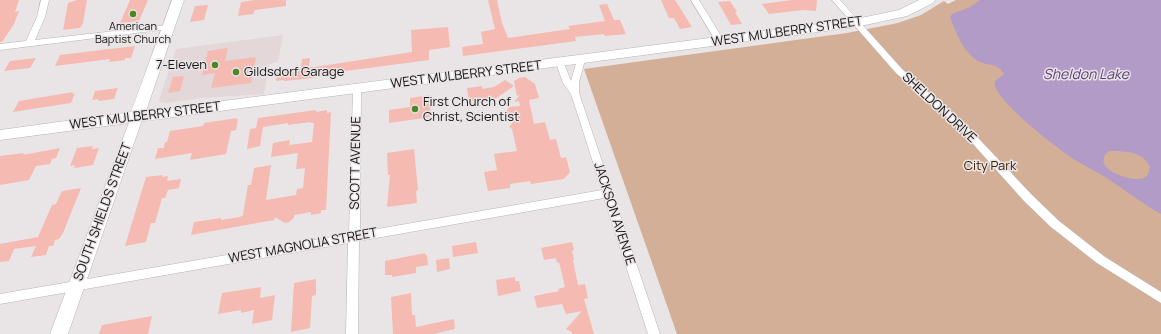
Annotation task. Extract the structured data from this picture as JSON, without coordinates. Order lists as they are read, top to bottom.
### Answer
{
  "streets": {
    "main road": ["WEST MULBERRY STREET", "SOUTH SHIELDS STREET"],
    "street": [
      "SHELDON DRIVE",
      "SCOTT AVENUE",
      "JACKSON AVENUE",
      "WEST MAGNOLIA STREET"
    ]
  },
  "crossings": [
    ["WEST MULBERRY STREET", "SHELDON DRIVE"],
    ["WEST MULBERRY STREET", "SCOTT AVENUE"],
    ["WEST MULBERRY STREET", "SOUTH SHIELDS STREET"],
    ["WEST MULBERRY STREET", "JACKSON AVENUE"],
    ["SCOTT AVENUE", "WEST MAGNOLIA STREET"],
    ["SOUTH SHIELDS STREET", "WEST MAGNOLIA STREET"],
    ["JACKSON AVENUE", "WEST MAGNOLIA STREET"]
  ],
  "water": ["Sheldon Lake"],
  "parks": ["City Park"],
  "places": [
    "American Baptist Church",
    "7-Eleven",
    "Gildsdorf Garage",
    "First Church of Christ, Scientist"
  ]
}
